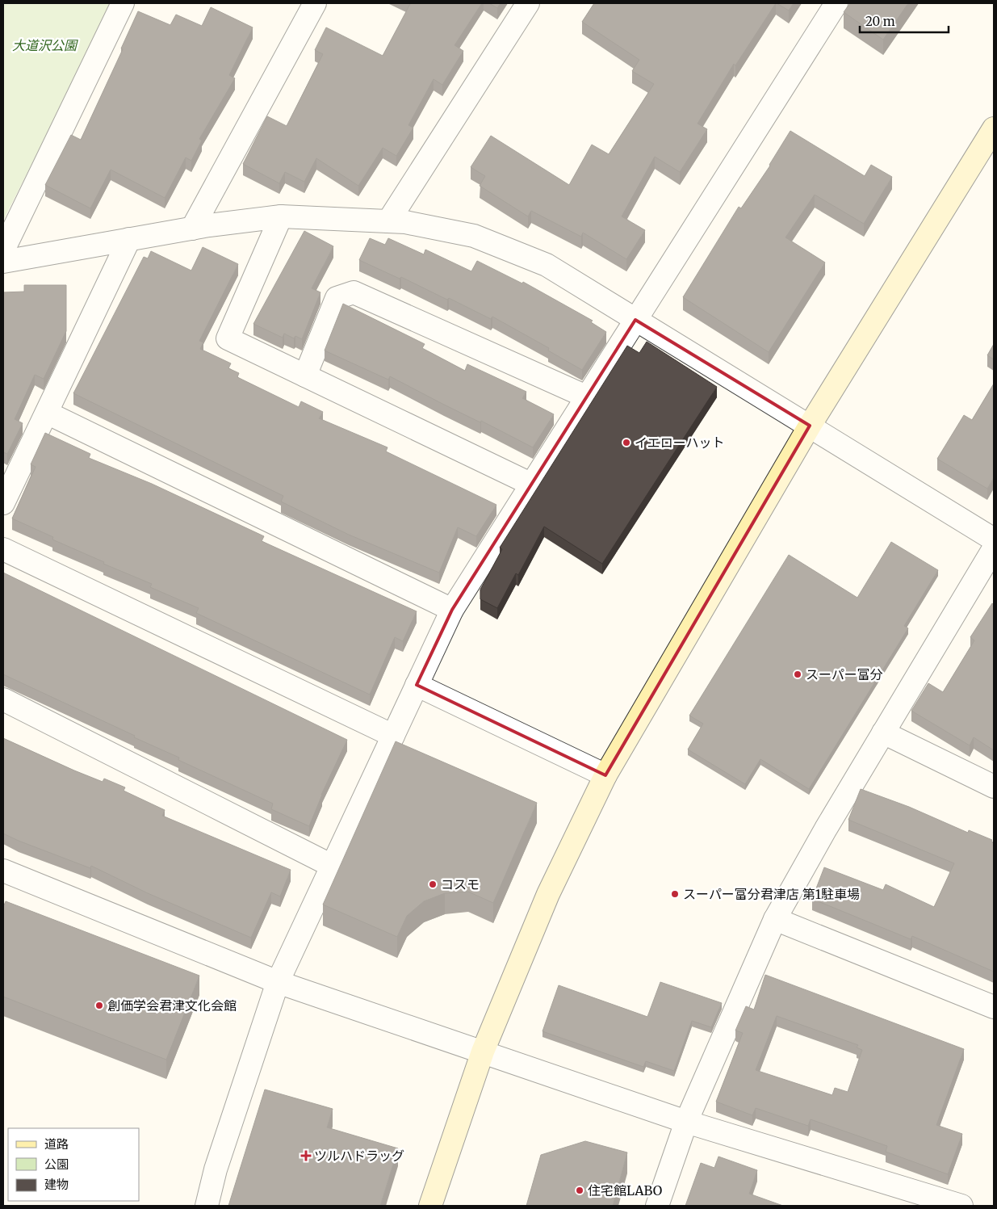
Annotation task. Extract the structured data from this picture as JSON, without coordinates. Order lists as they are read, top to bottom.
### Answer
{
  "parks": ["大道沢公園"],
  "places": {
    "other": [
      "イエローハット",
      "スーパー富分",
      "コスモ",
      "スーパー富分君津店 第1駐車場",
      "創価学会君津文化会館",
      "住宅館LABO"
    ],
    "health": ["ツルハドラッグ"]
  },
  "legend": ["道路", "公園", "建物"],
  "scale_bar": "20 m"
}
